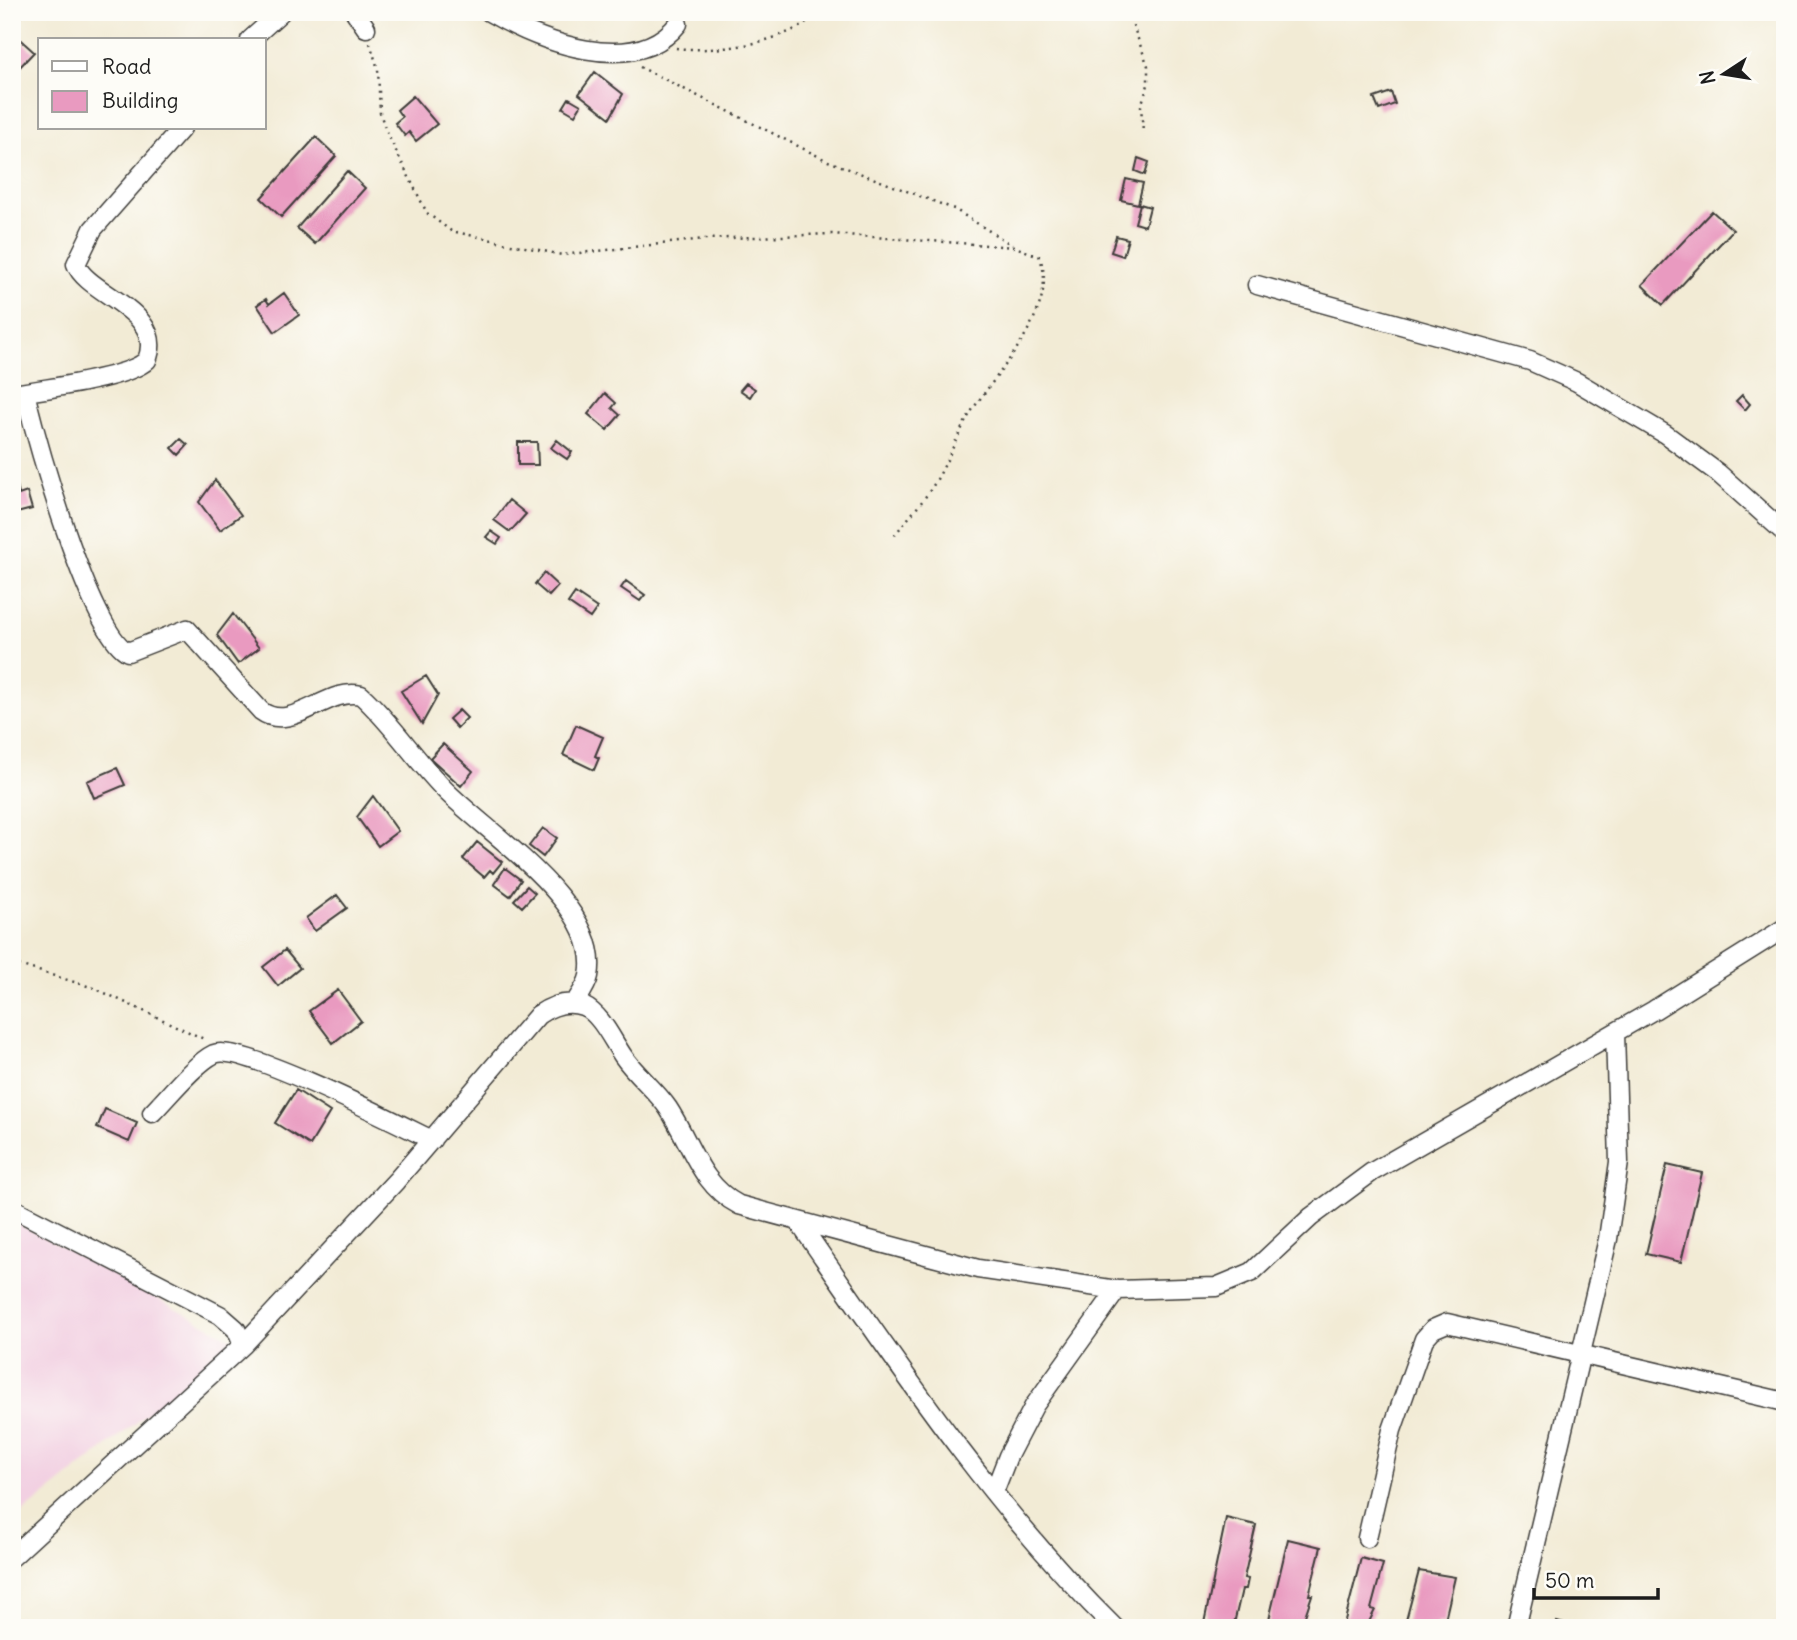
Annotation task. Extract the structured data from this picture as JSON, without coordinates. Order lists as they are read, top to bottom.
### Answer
{
  "legend": ["Road", "Building"],
  "scale_bar": "50 m",
  "north": "left"
}
